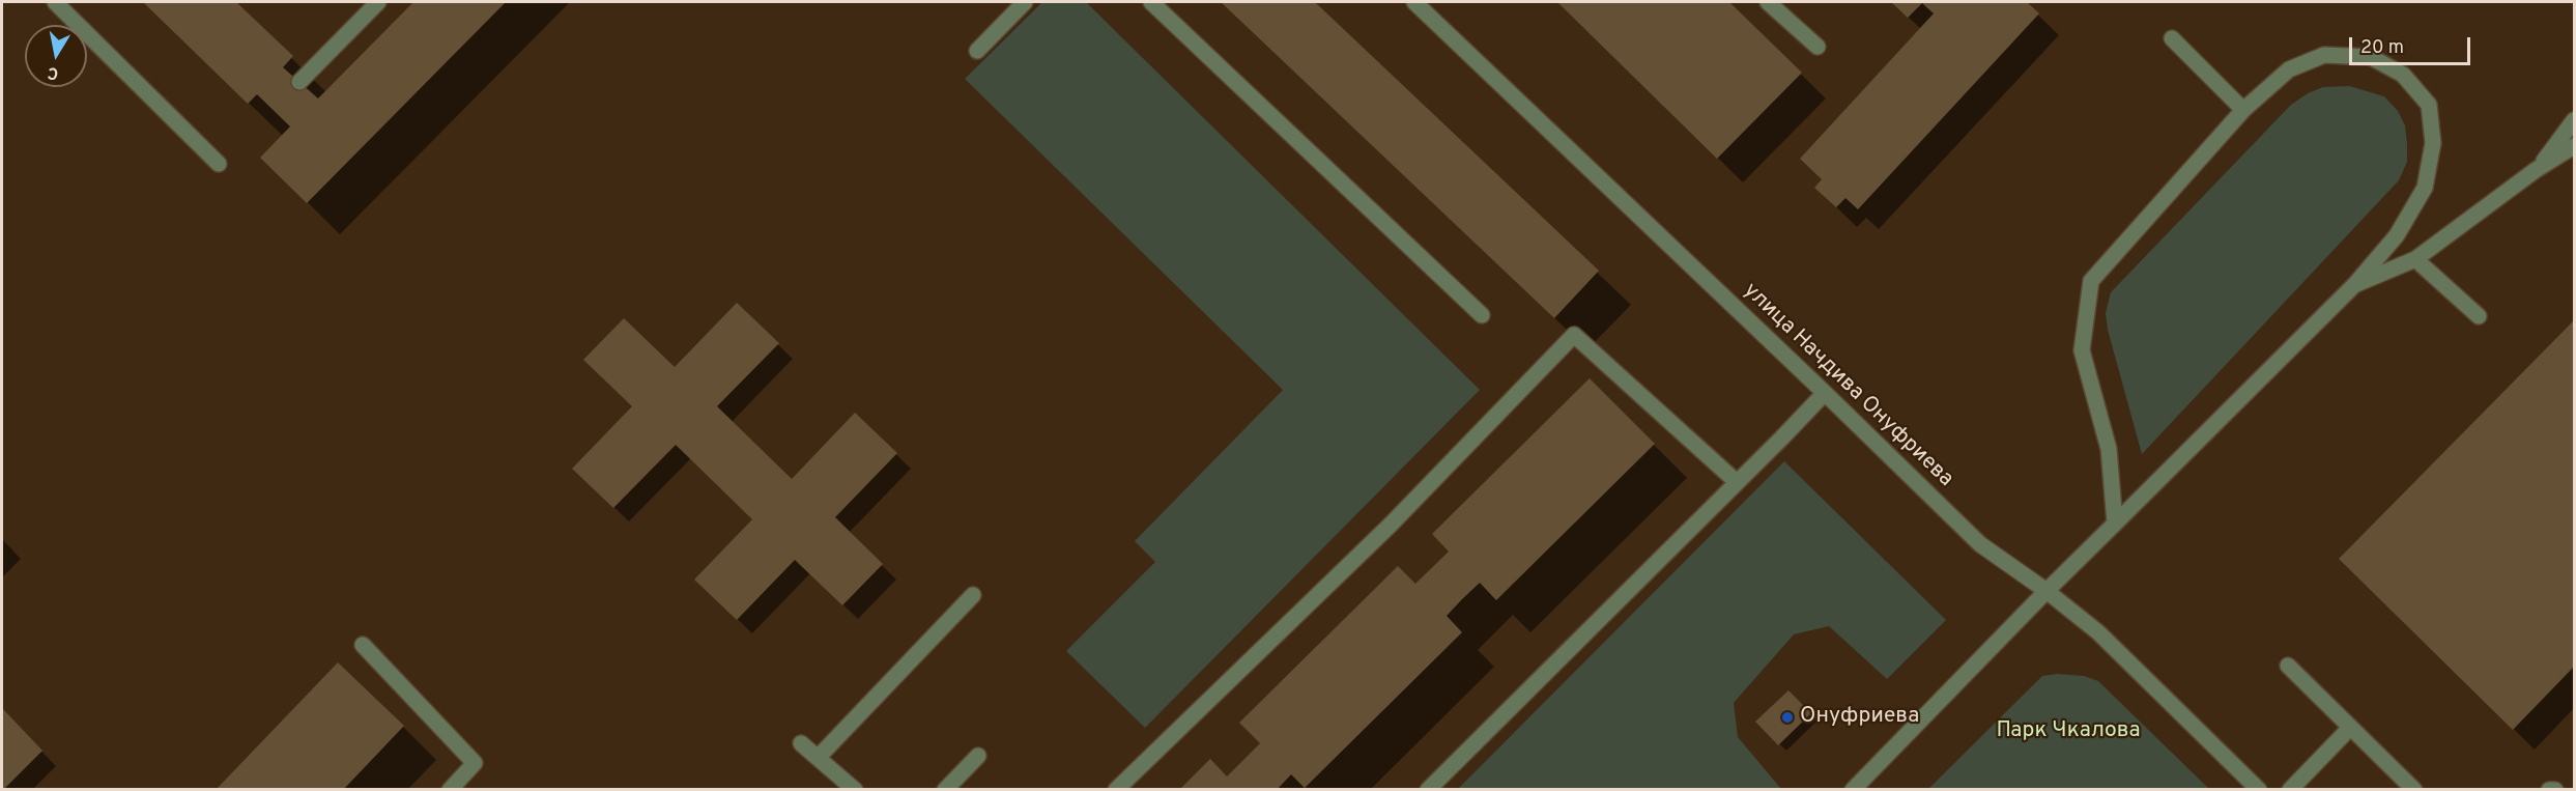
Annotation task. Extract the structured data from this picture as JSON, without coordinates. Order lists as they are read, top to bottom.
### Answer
{
  "streets": {
    "street": ["улица Начдива Онуфриева"]
  },
  "parks": ["Парк Чкалова"],
  "places": ["Онуфриева"],
  "scale_bar": "20 m",
  "north": "bottom"
}
